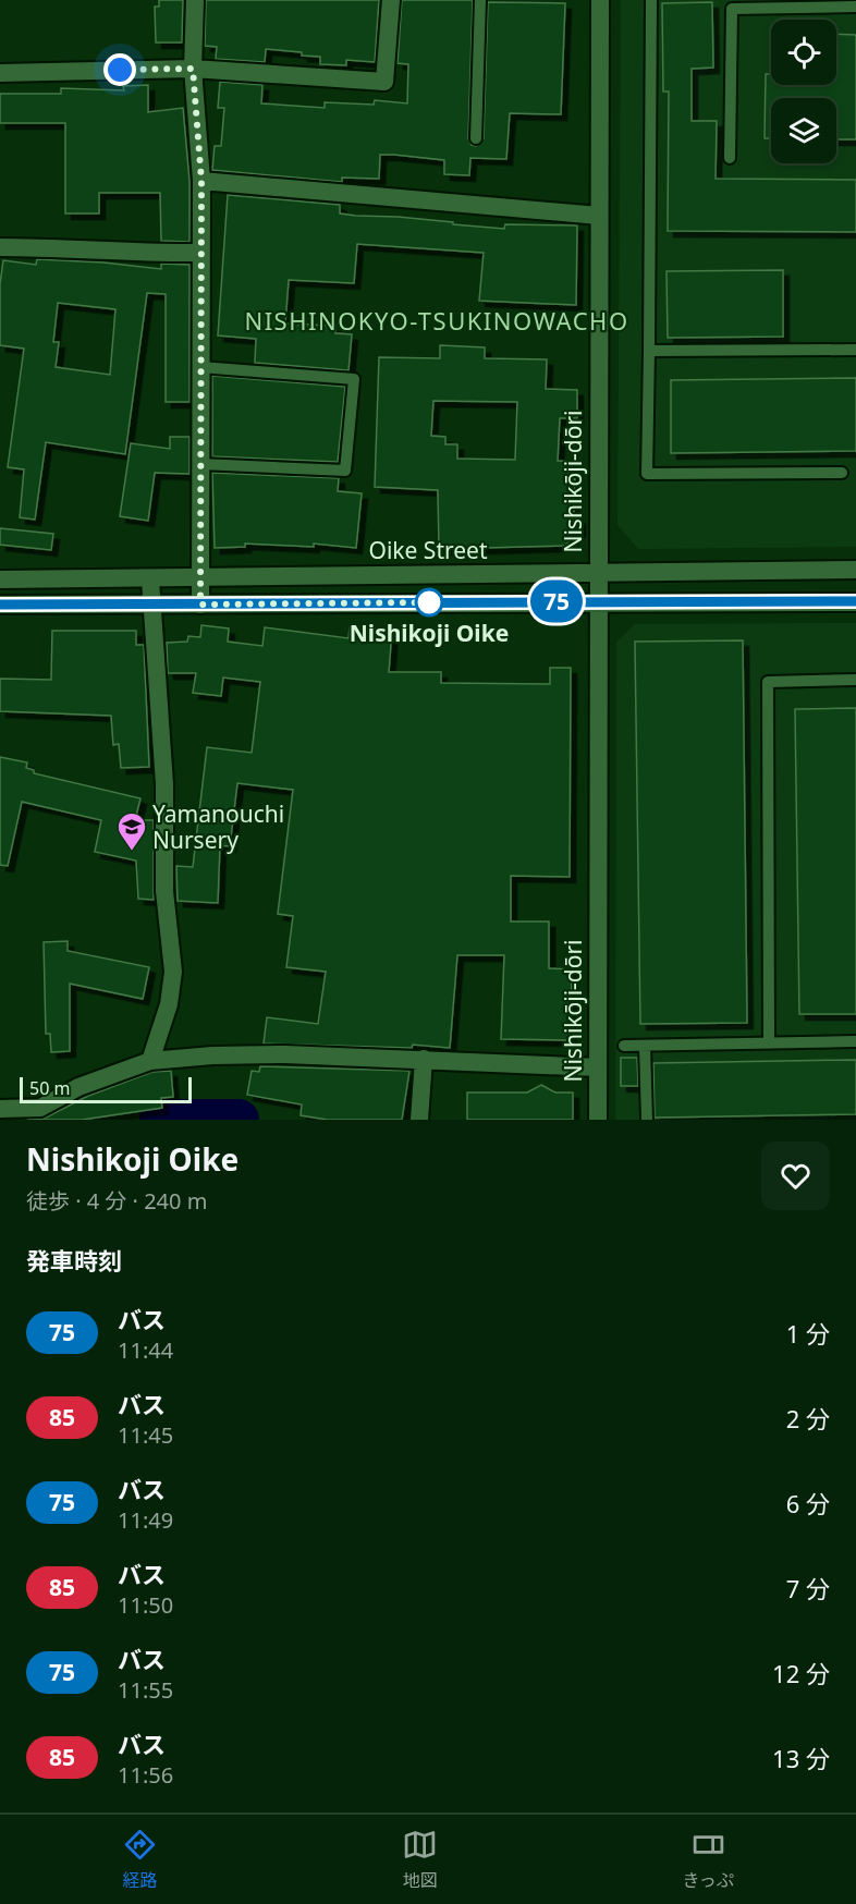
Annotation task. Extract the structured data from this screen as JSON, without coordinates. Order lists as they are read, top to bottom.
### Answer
{
  "streets": {
    "street": ["Nishikōji-dōri", "Oike Street"]
  },
  "crossings": [
    ["Nishikōji-dōri", "Oike Street"]
  ],
  "districts": ["NISHINOKYO-TSUKINOWACHO"],
  "places": {
    "other": ["Nishikoji Oike"],
    "school or university": ["Yamanouchi Nursery"]
  },
  "lines": ["bus line 75"],
  "scale_bar": "50 m",
  "page": {
    "on_map": "75",
    "scale": "50 m",
    "heading": [
      ["Nishikoji Oike", "徒歩 · 4 分 · 240 m"],
      "発車時刻"
    ],
    "list": [
      {
        "mark": "75",
        "name": "バス",
        "note": "11:44",
        "value": "1 分"
      },
      {
        "mark": "85",
        "name": "バス",
        "note": "11:45",
        "value": "2 分"
      },
      {
        "mark": "75",
        "name": "バス",
        "note": "11:49",
        "value": "6 分"
      },
      {
        "mark": "85",
        "name": "バス",
        "note": "11:50",
        "value": "7 分"
      },
      {
        "mark": "75",
        "name": "バス",
        "note": "11:55",
        "value": "12 分"
      },
      {
        "mark": "85",
        "name": "バス",
        "note": "11:56",
        "value": "13 分"
      }
    ],
    "tabs": ["経路", "地図", "きっぷ"]
  }
}
